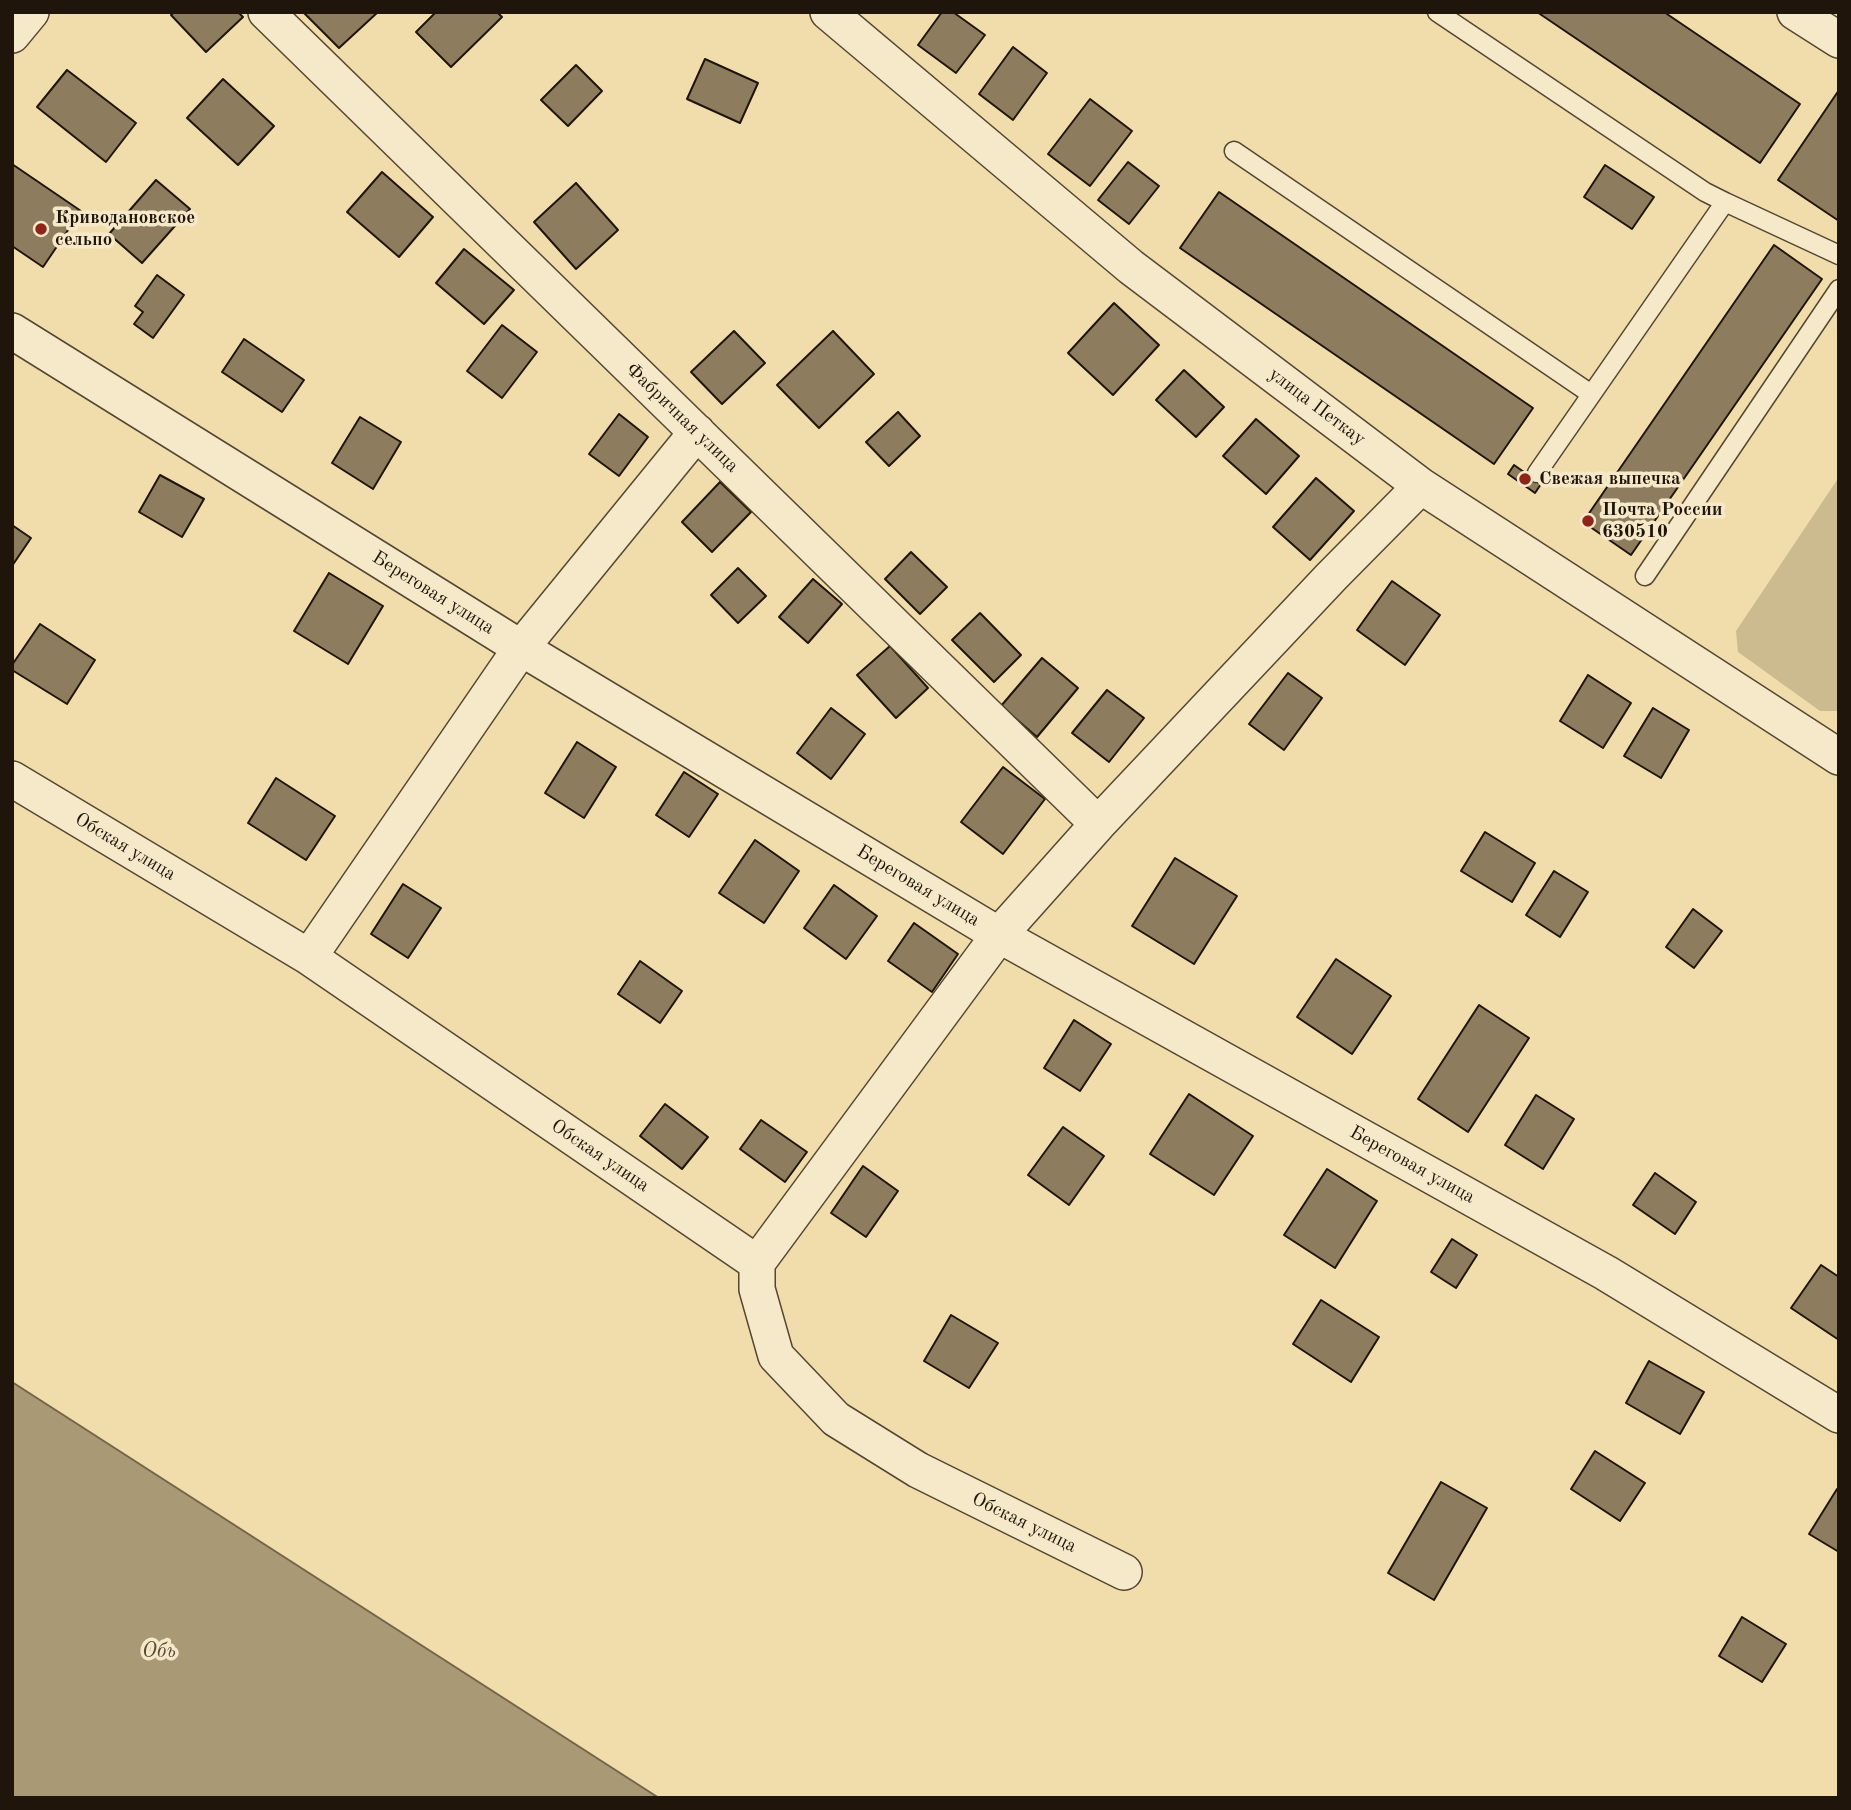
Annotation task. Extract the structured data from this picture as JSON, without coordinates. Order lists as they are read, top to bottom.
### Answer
{
  "streets": {
    "street": [
      "улица Петкау",
      "Фабричная улица",
      "Береговая улица",
      "Обская улица"
    ]
  },
  "water": ["Обь"],
  "places": ["Криводановское сельпо", "Свежая выпечка", "Почта России 630510"]
}
